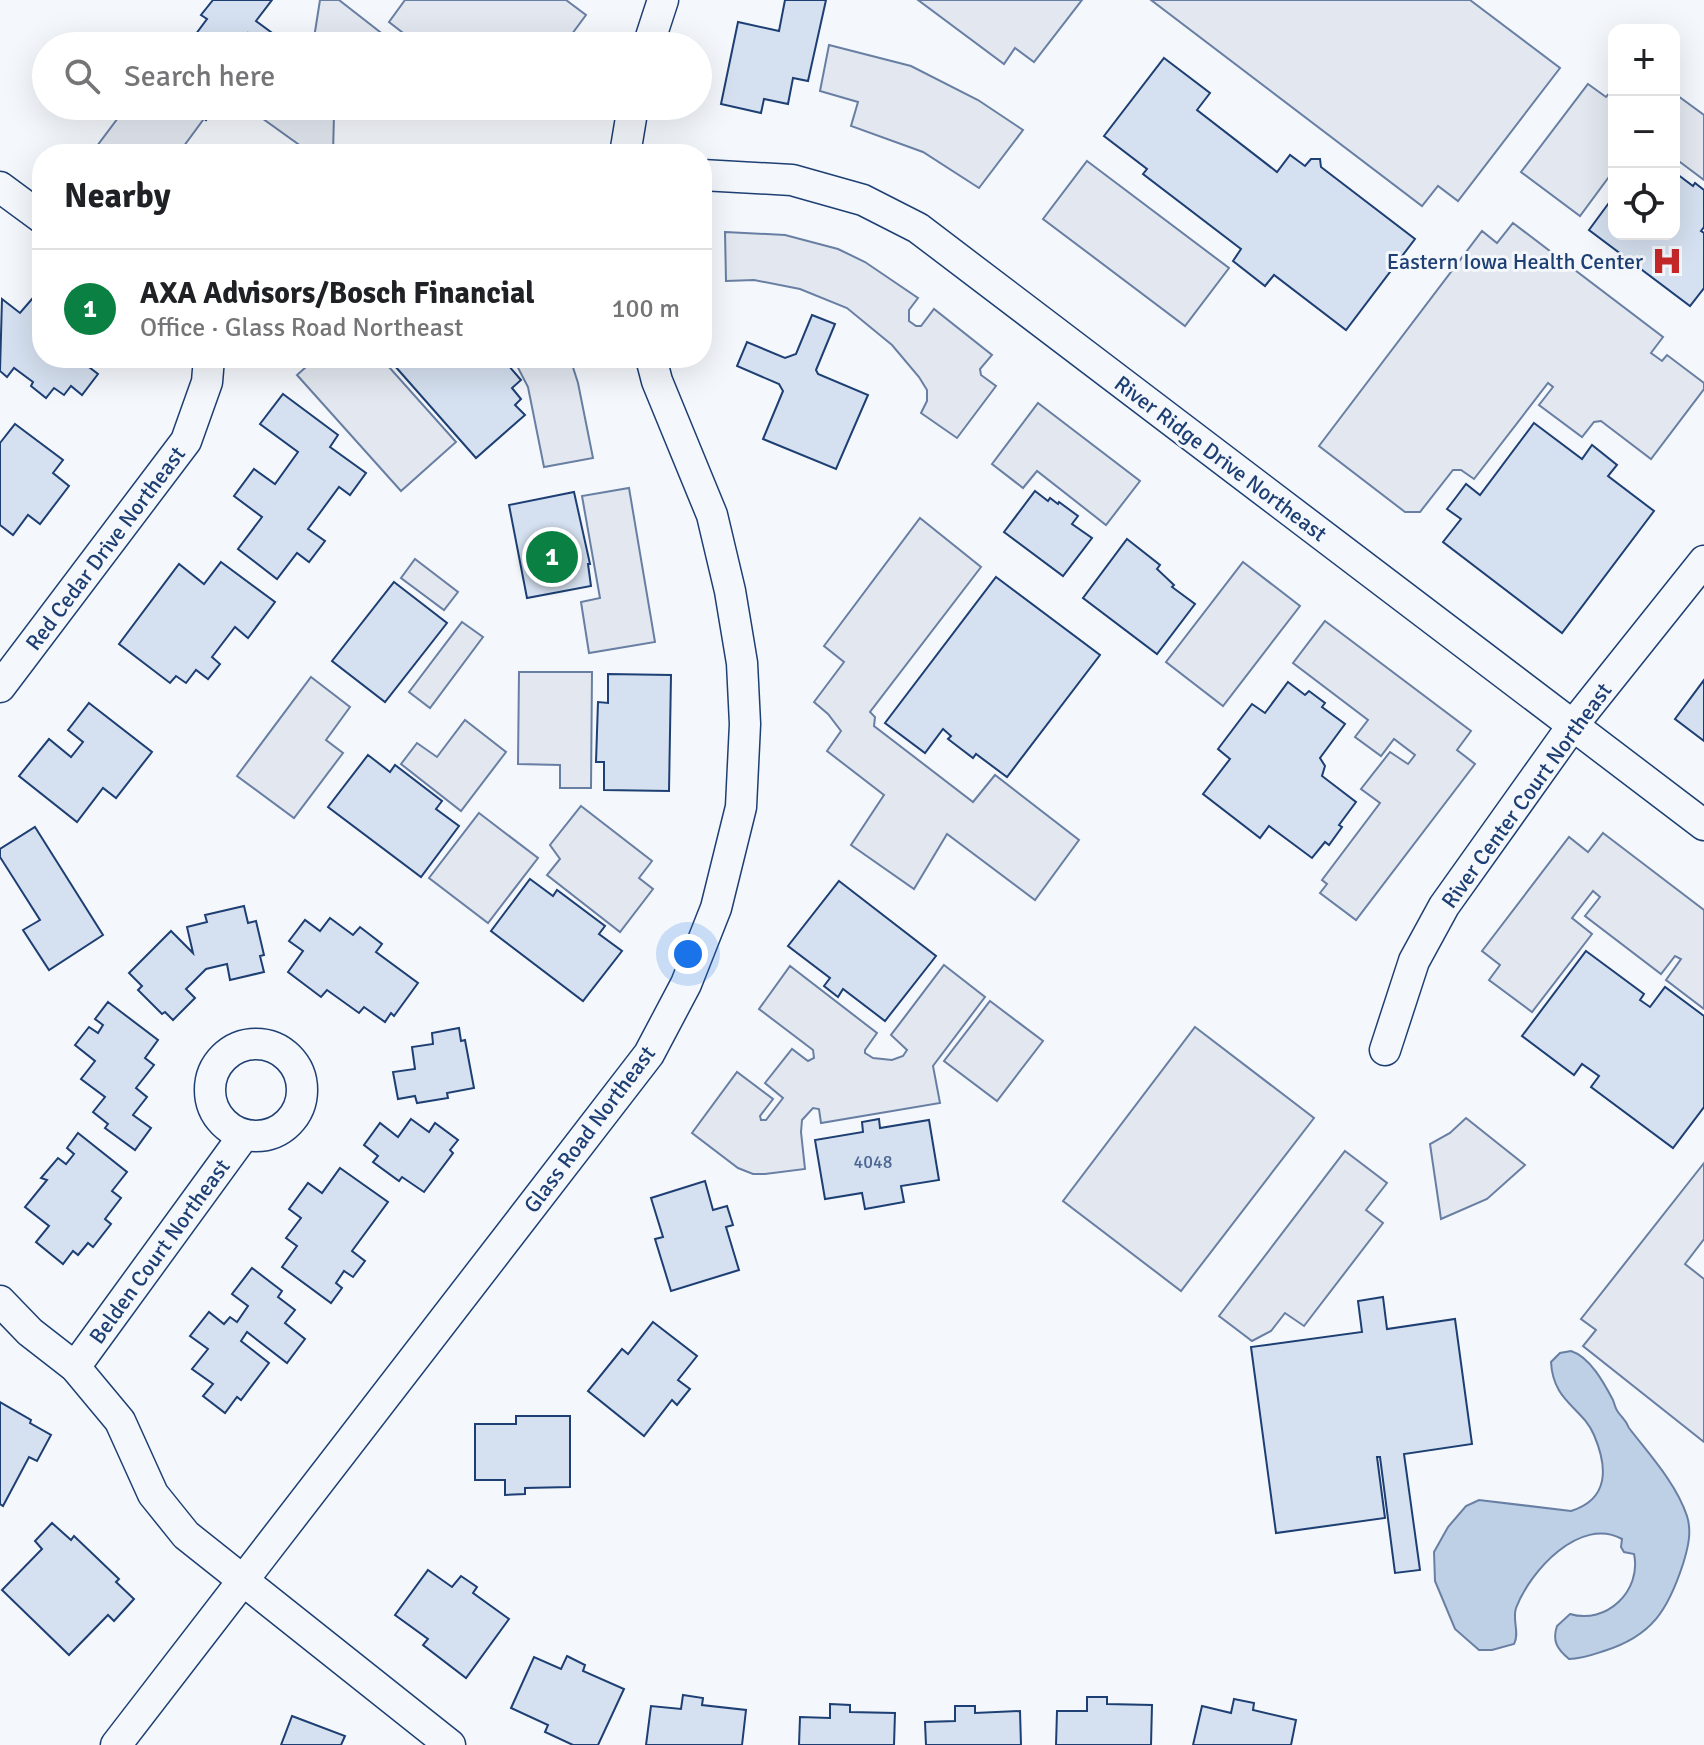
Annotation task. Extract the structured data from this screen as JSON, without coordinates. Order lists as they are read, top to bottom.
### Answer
{
  "streets": {
    "street": [
      "River Ridge Drive Northeast",
      "Red Cedar Drive Northeast",
      "River Center Court Northeast",
      "Glass Road Northeast",
      "Belden Court Northeast"
    ]
  },
  "crossings": [
    ["River Ridge Drive Northeast", "River Center Court Northeast"]
  ],
  "places": {
    "hospital": ["Eastern Iowa Health Center"]
  },
  "house_numbers": ["4048"],
  "page": {
    "map_buttons": ["+", "−"],
    "search": "Search here",
    "heading": "Nearby",
    "list": [
      {
        "mark": "1",
        "name": "AXA Advisors/Bosch Financial",
        "note": "Office · Glass Road Northeast",
        "value": "100 m"
      }
    ],
    "pins": "1"
  }
}
